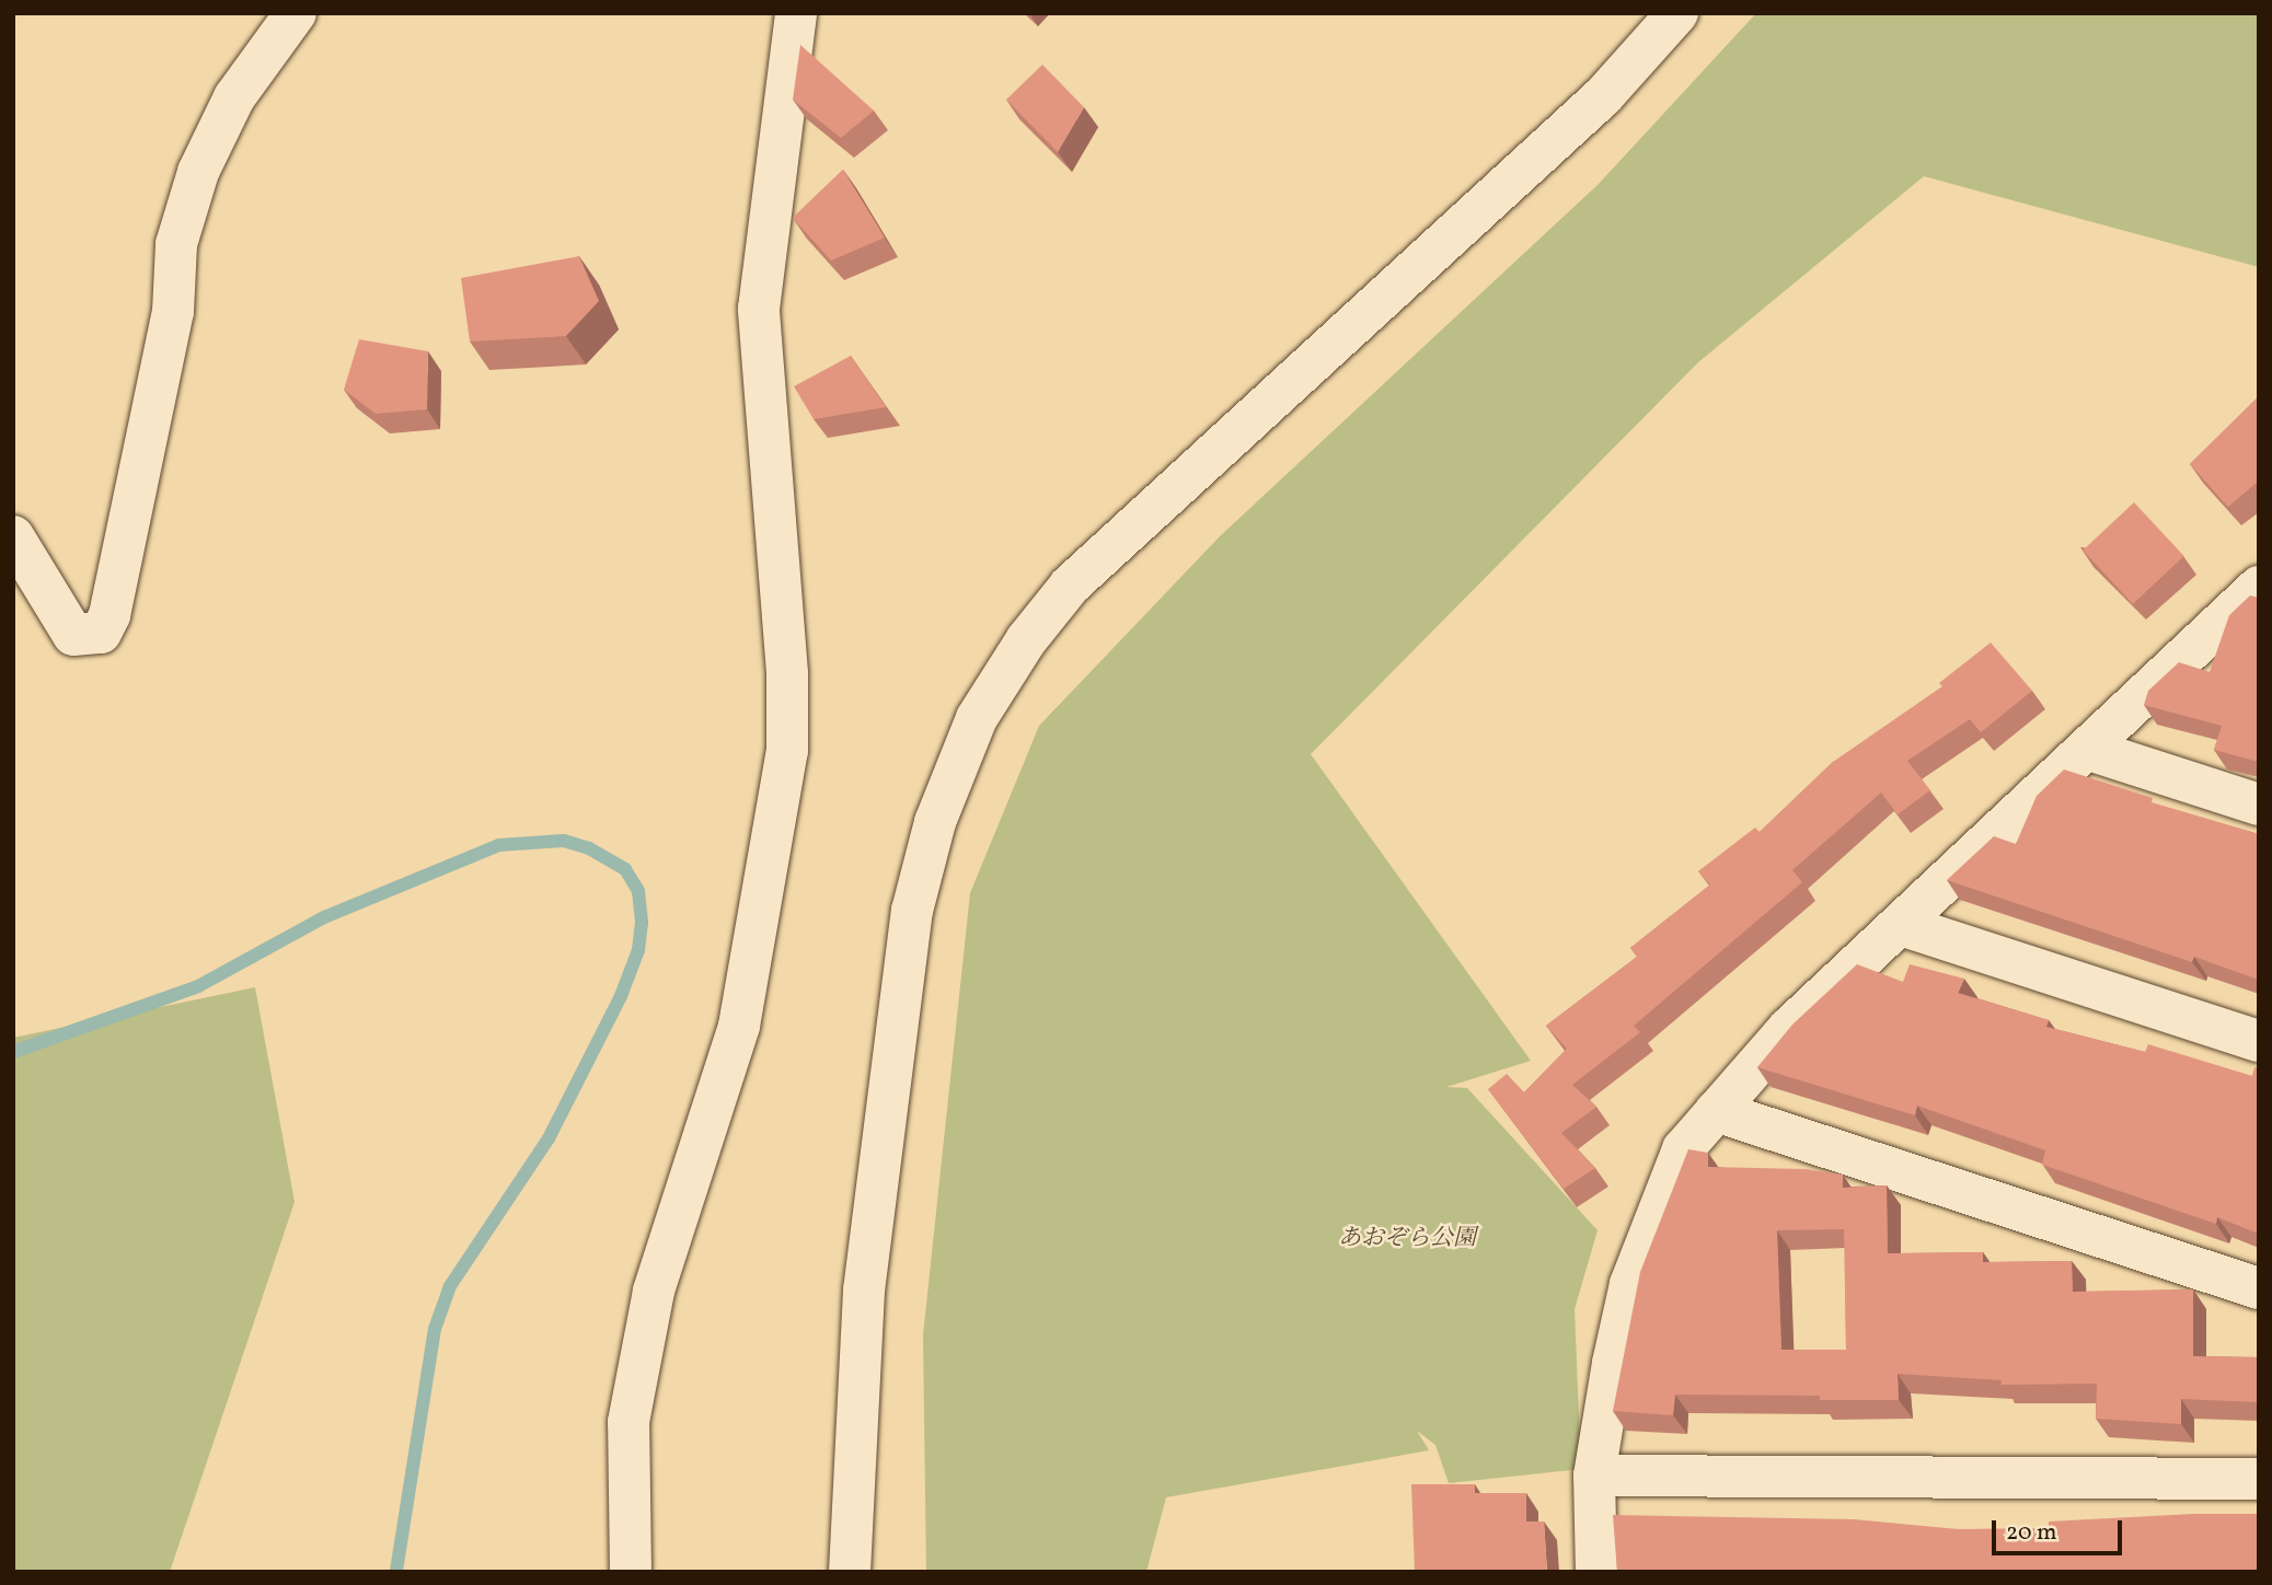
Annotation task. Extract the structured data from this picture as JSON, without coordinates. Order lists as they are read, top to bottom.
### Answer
{
  "parks": ["あおぞら公園"],
  "scale_bar": "20 m"
}
